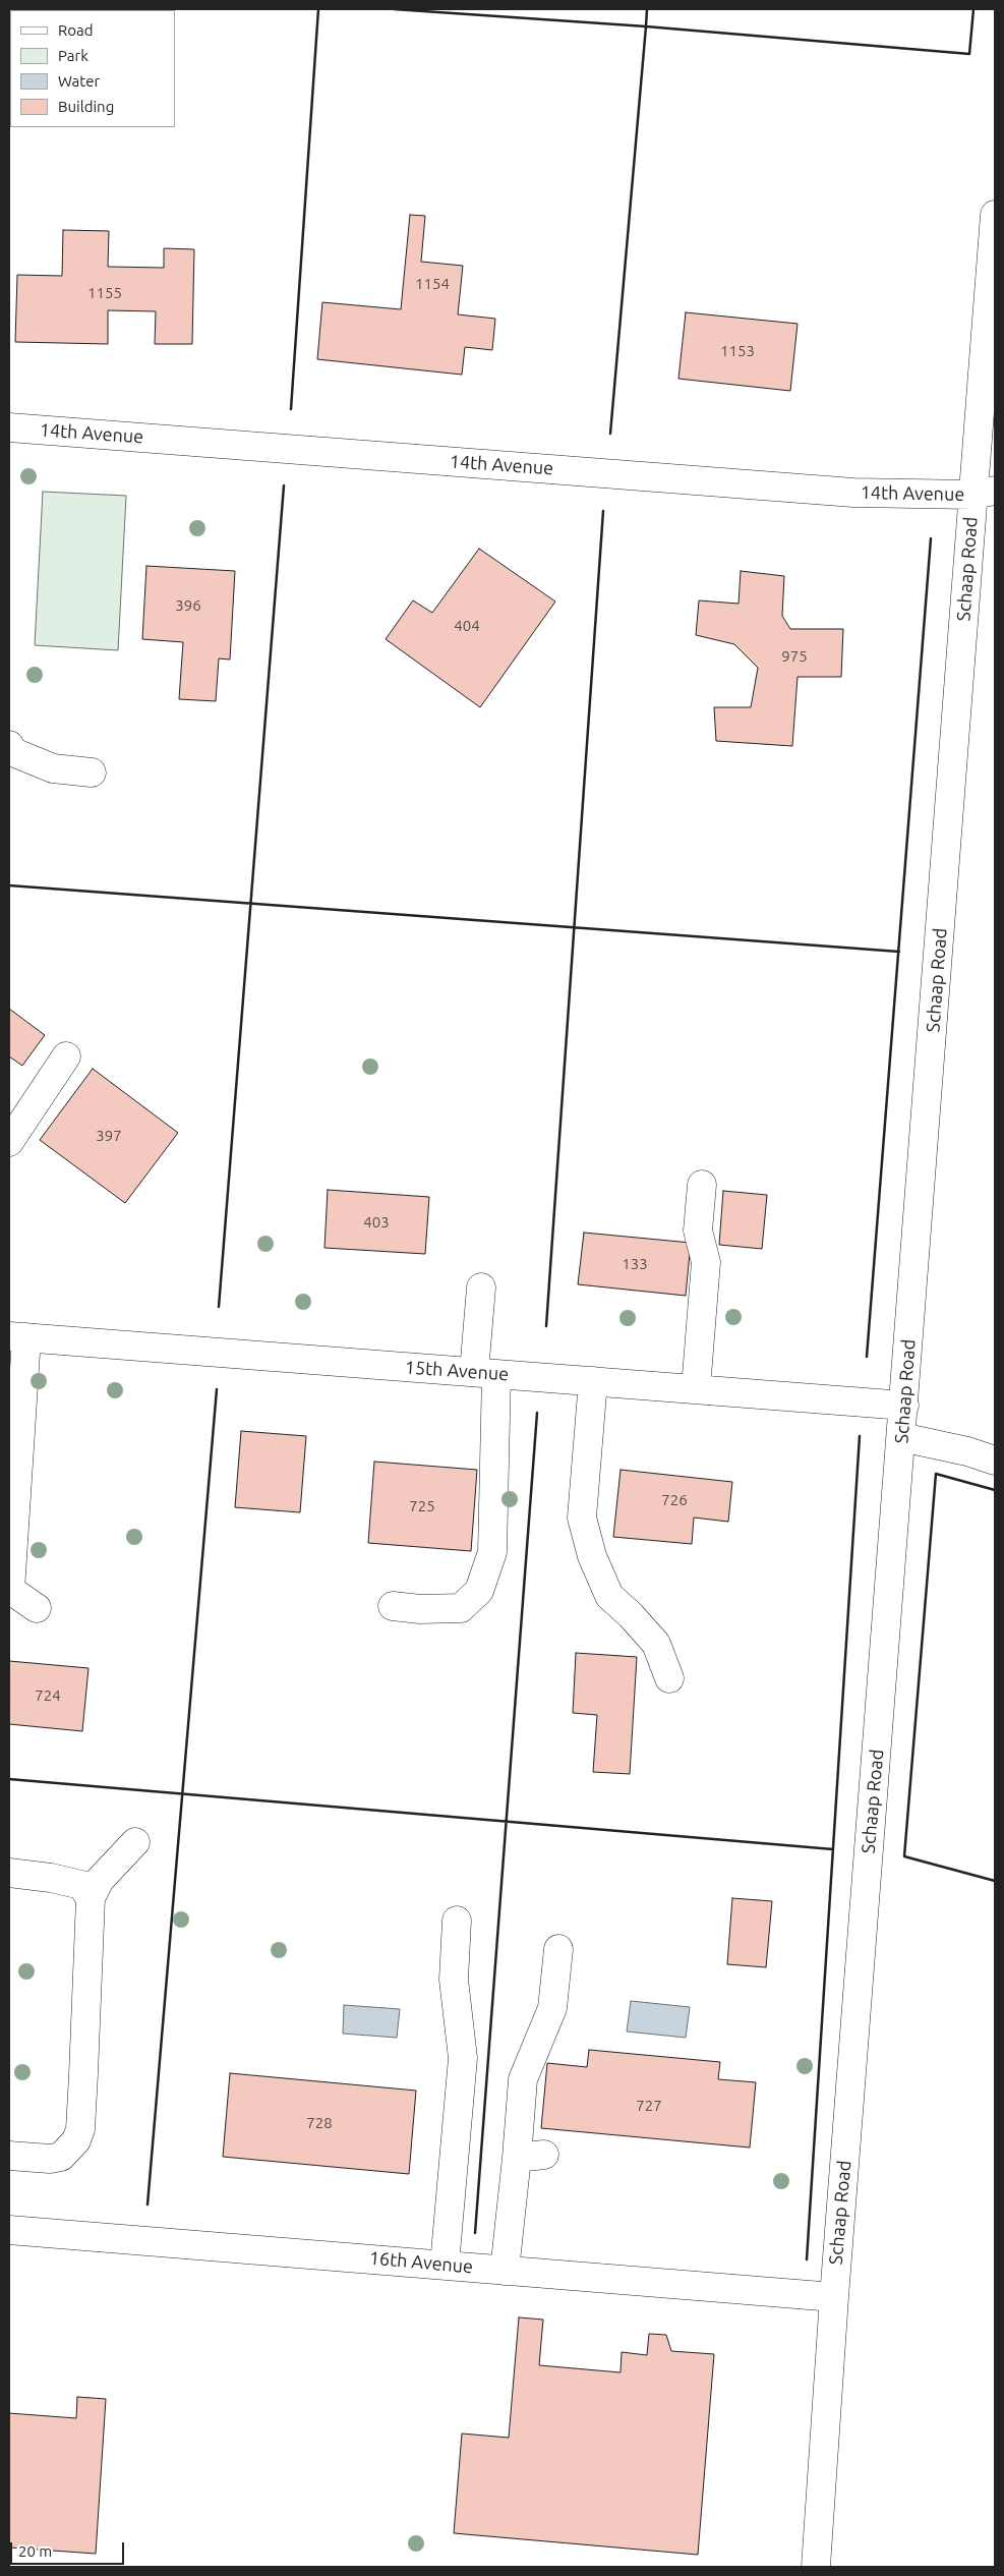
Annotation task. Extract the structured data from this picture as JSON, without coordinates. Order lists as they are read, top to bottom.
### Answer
{
  "streets": {
    "street": [
      "14th Avenue",
      "Schaap Road",
      "15th Avenue",
      "16th Avenue"
    ]
  },
  "crossings": [
    ["14th Avenue", "Schaap Road"],
    ["Schaap Road", "15th Avenue"],
    ["Schaap Road", "16th Avenue"]
  ],
  "house_numbers": [
    "1154",
    "1155",
    "1153",
    "396",
    "404",
    "975",
    "397",
    "403",
    "133",
    "726",
    "725",
    "724",
    "727",
    "728"
  ],
  "legend": [
    "Road",
    "Park",
    "Water",
    "Building"
  ],
  "scale_bar": "20 m"
}
